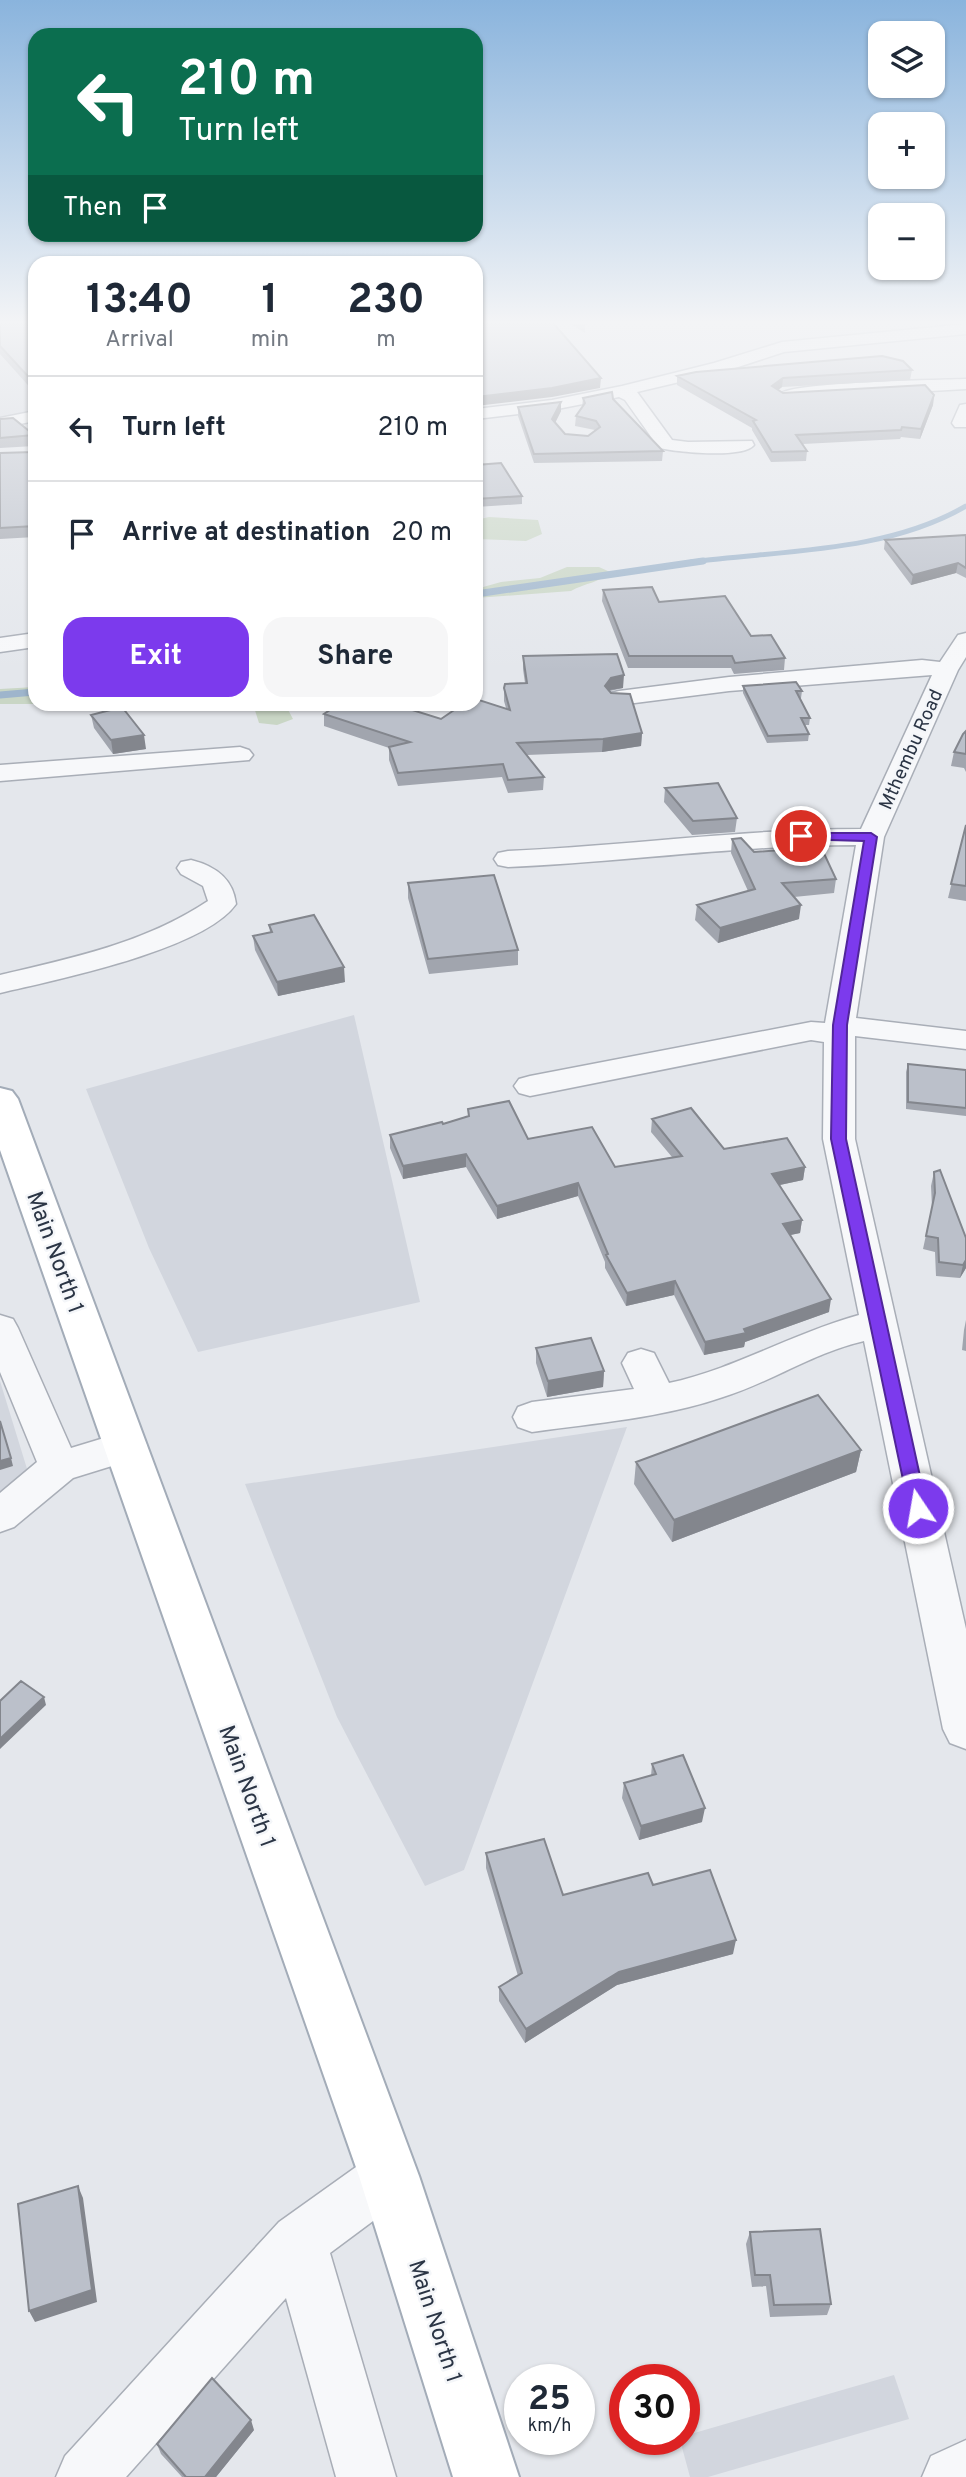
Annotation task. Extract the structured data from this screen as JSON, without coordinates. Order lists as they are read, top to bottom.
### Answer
{
  "streets": {
    "main road": ["Main North 1"],
    "street": ["Mthembu Road"]
  },
  "page": {
    "map_buttons": ["+", "−"],
    "turn": ["210 m", "Turn left"],
    "then": "Then",
    "eta": [
      "13:40",
      "Arrival",
      "1",
      "min",
      "230",
      "m"
    ],
    "list": [
      {
        "name": "Turn left",
        "value": "210 m"
      },
      {
        "name": "Arrive at destination",
        "value": "20 m"
      }
    ],
    "buttons": ["Exit", "Share"],
    "speed": "25 km/h",
    "limit": "30"
  }
}
